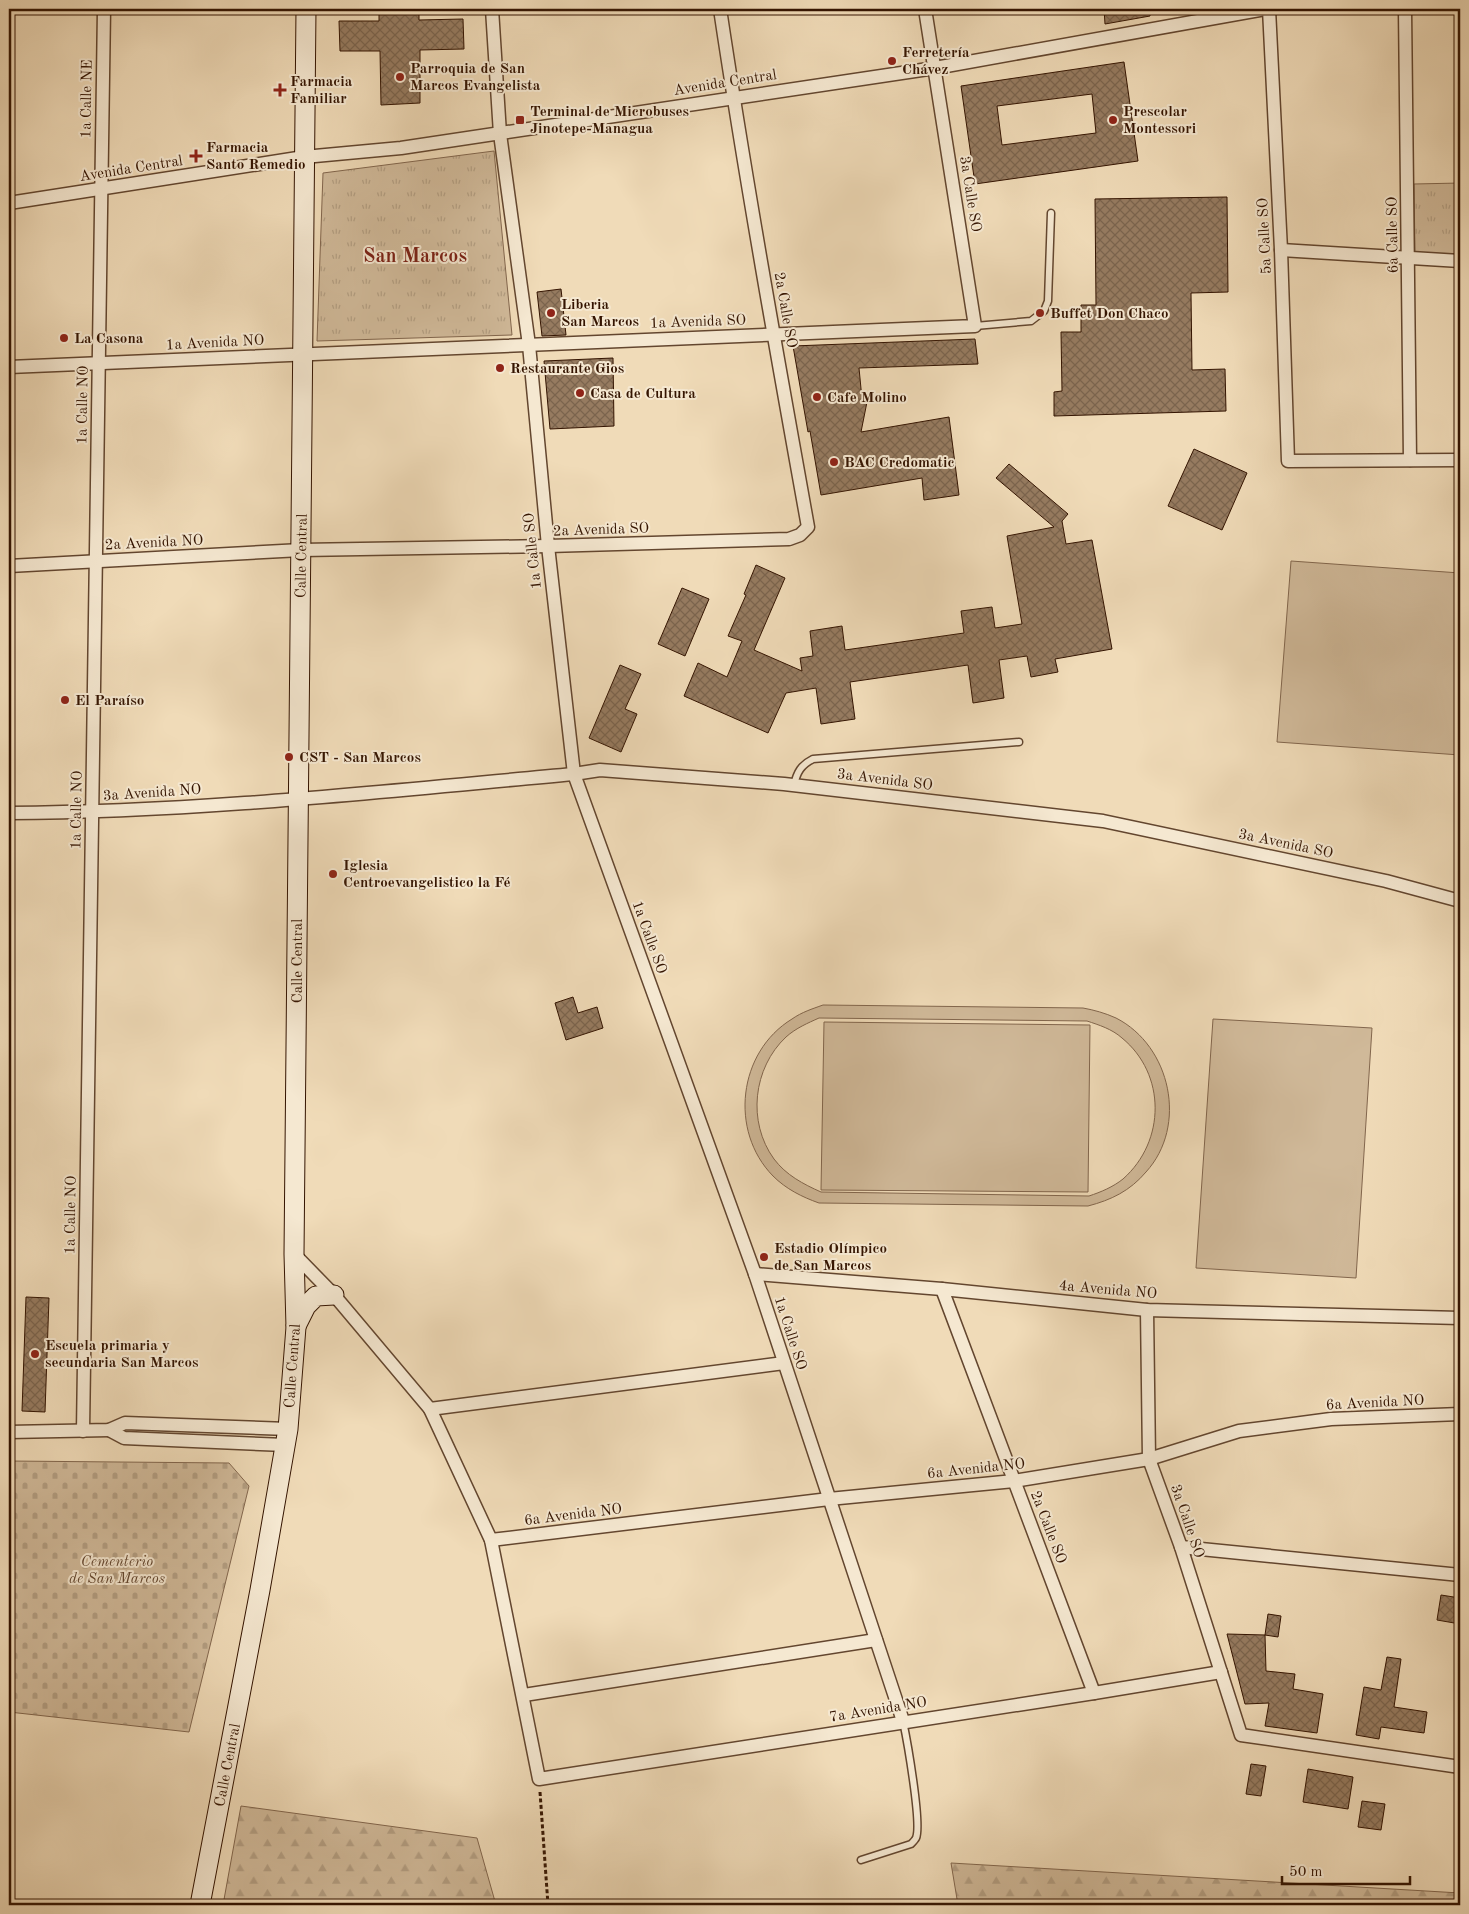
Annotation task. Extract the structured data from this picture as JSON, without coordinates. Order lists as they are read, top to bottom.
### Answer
{
  "streets": {
    "main road": ["Calle Central"],
    "street": [
      "Avenida Central",
      "1a Calle NE",
      "3a Calle SO",
      "6a Calle SO",
      "5a Calle SO",
      "2a Calle SO",
      "1a Avenida SO",
      "1a Avenida NO",
      "1a Calle NO",
      "2a Avenida SO",
      "2a Avenida NO",
      "1a Calle SO",
      "3a Avenida SO",
      "3a Avenida NO",
      "4a Avenida NO",
      "6a Avenida NO",
      "7a Avenida NO"
    ]
  },
  "crossings": [
    ["Avenida Central", "1a Calle NE"],
    ["Avenida Central", "3a Calle SO"],
    ["Avenida Central", "5a Calle SO"],
    ["Avenida Central", "2a Calle SO"],
    ["Avenida Central", "1a Calle NO"],
    ["Avenida Central", "1a Calle SO"],
    ["Avenida Central", "Calle Central"],
    ["1a Calle NE", "1a Calle NO"],
    ["3a Calle SO", "1a Avenida SO"],
    ["3a Calle SO", "4a Avenida NO"],
    ["3a Calle SO", "6a Avenida NO"],
    ["3a Calle SO", "7a Avenida NO"],
    ["6a Calle SO", "5a Calle SO"],
    ["2a Calle SO", "1a Avenida SO"],
    ["2a Calle SO", "2a Avenida SO"],
    ["2a Calle SO", "4a Avenida NO"],
    ["2a Calle SO", "6a Avenida NO"],
    ["2a Calle SO", "7a Avenida NO"],
    ["1a Avenida SO", "1a Avenida NO"],
    ["1a Avenida SO", "1a Calle SO"],
    ["1a Avenida SO", "Calle Central"],
    ["1a Avenida NO", "1a Calle NO"],
    ["1a Avenida NO", "Calle Central"],
    ["1a Calle NO", "2a Avenida NO"],
    ["1a Calle NO", "3a Avenida NO"],
    ["2a Avenida SO", "2a Avenida NO"],
    ["2a Avenida SO", "1a Calle SO"],
    ["2a Avenida SO", "Calle Central"],
    ["2a Avenida NO", "Calle Central"],
    ["1a Calle SO", "3a Avenida SO"],
    ["1a Calle SO", "4a Avenida NO"],
    ["1a Calle SO", "6a Avenida NO"],
    ["1a Calle SO", "7a Avenida NO"],
    ["Calle Central", "3a Avenida SO"],
    ["Calle Central", "3a Avenida NO"],
    ["3a Avenida SO", "3a Avenida NO"]
  ],
  "districts": ["San Marcos"],
  "parks": ["Cementerio de San Marcos"],
  "places": {
    "other": [
      "Ferretería Chávez",
      "Parroquia de San Marcos Evangelista",
      "Prescolar Montessori",
      "Liberia San Marcos",
      "Buffet Don Chaco",
      "La Casona",
      "Restaurante Gios",
      "Casa de Cultura",
      "Cafe Molino",
      "BAC Credomatic",
      "El Paraíso",
      "CST - San Marcos",
      "Iglesia Centroevangelistico la Fé",
      "Estadio Olímpico de San Marcos",
      "Escuela primaria y secundaria San Marcos"
    ],
    "health": ["Farmacia Familiar", "Farmacia Santo Remedio"],
    "transit": ["Terminal de Microbuses Jinotepe-Managua"]
  },
  "scale_bar": "50 m"
}
